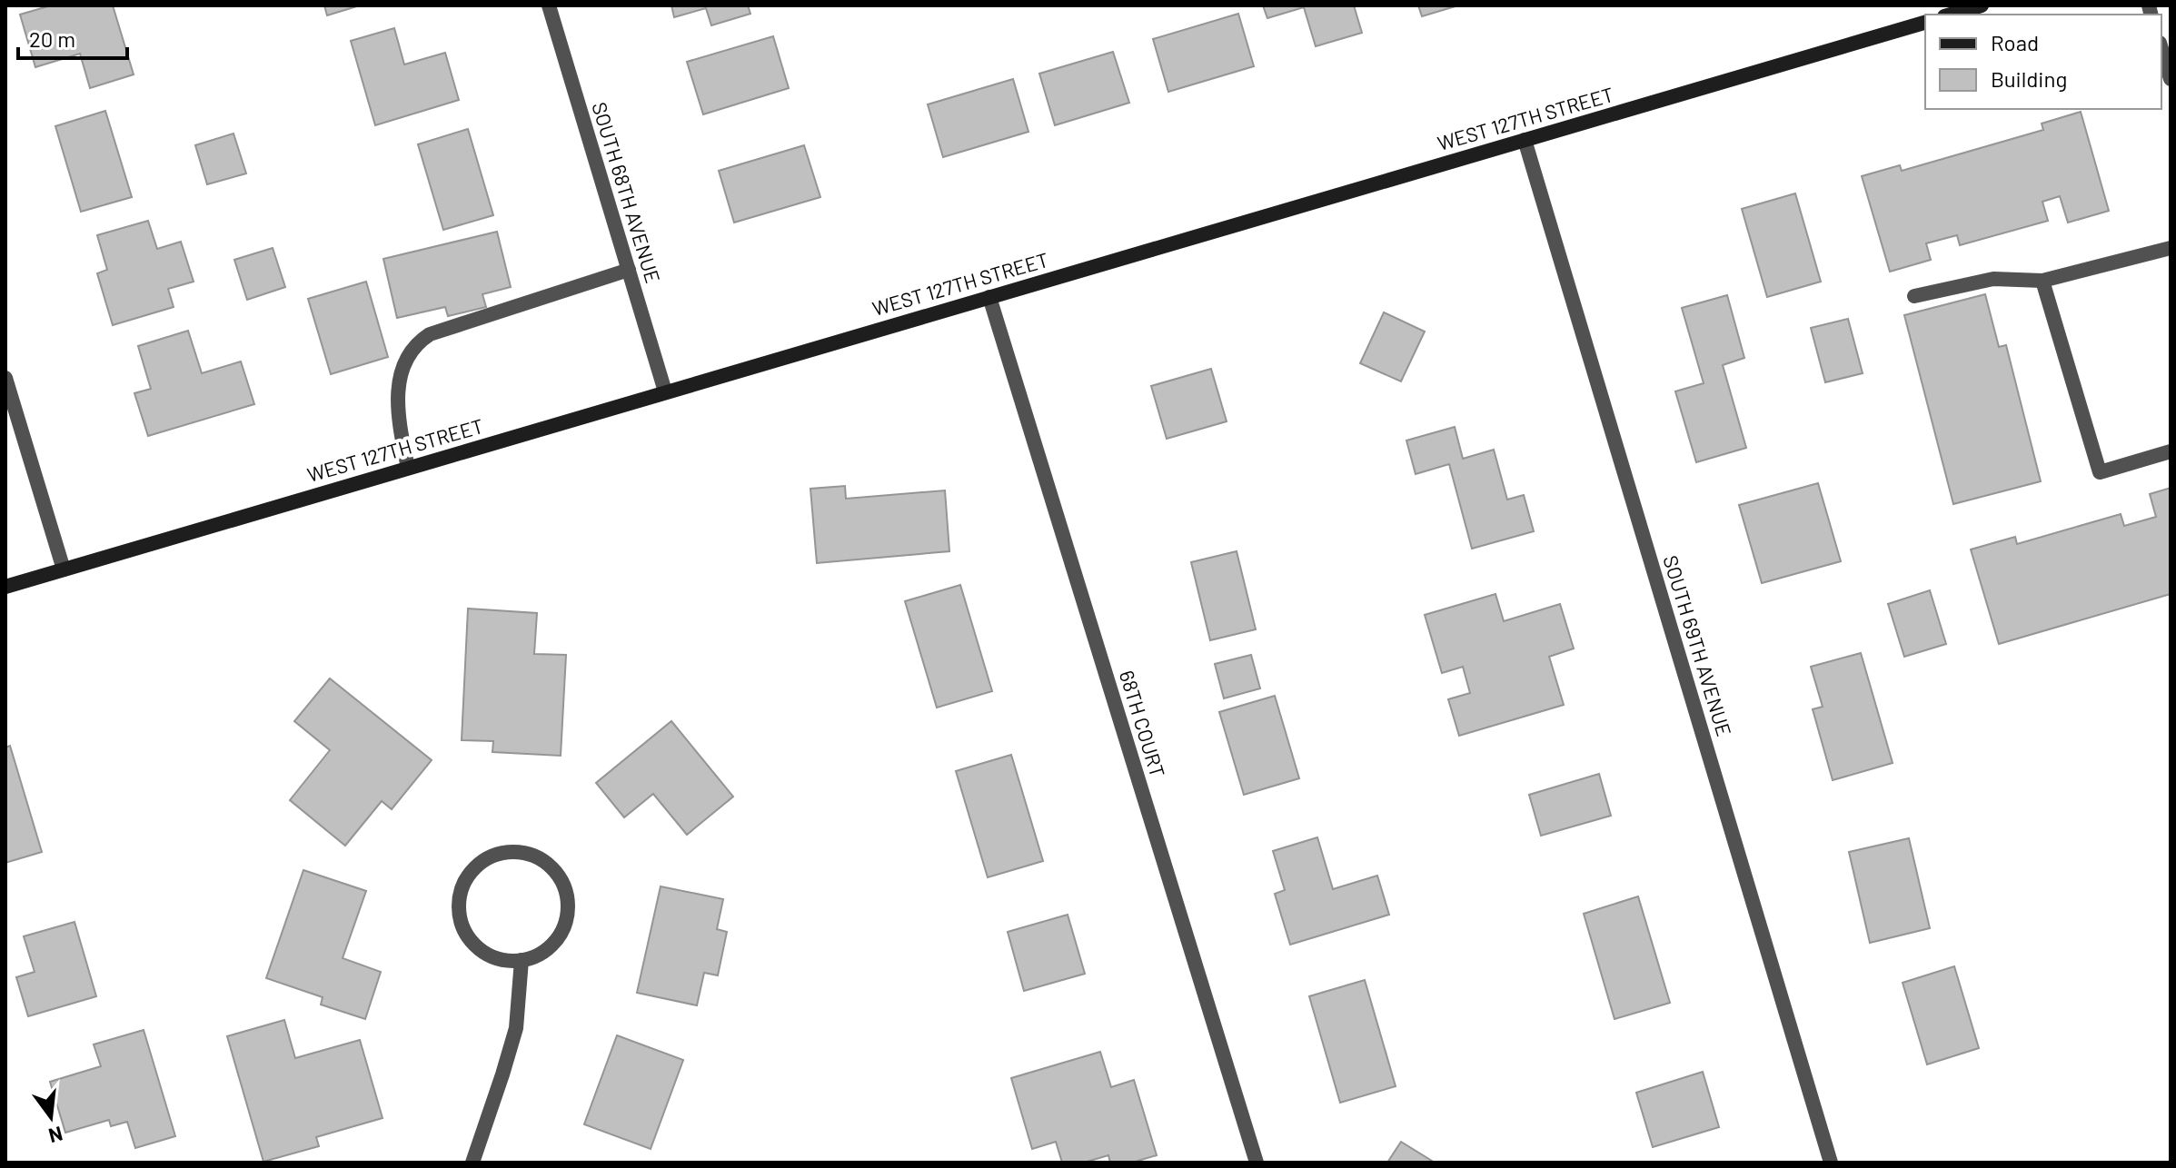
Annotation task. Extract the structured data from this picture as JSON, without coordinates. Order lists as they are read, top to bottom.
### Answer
{
  "streets": {
    "main road": ["WEST 127TH STREET"],
    "street": ["SOUTH 68TH AVENUE", "SOUTH 69TH AVENUE", "68TH COURT"]
  },
  "crossings": [
    ["WEST 127TH STREET", "SOUTH 68TH AVENUE"],
    ["WEST 127TH STREET", "SOUTH 69TH AVENUE"],
    ["WEST 127TH STREET", "68TH COURT"]
  ],
  "legend": ["Road", "Building"],
  "scale_bar": "20 m",
  "north": "bottom"
}
